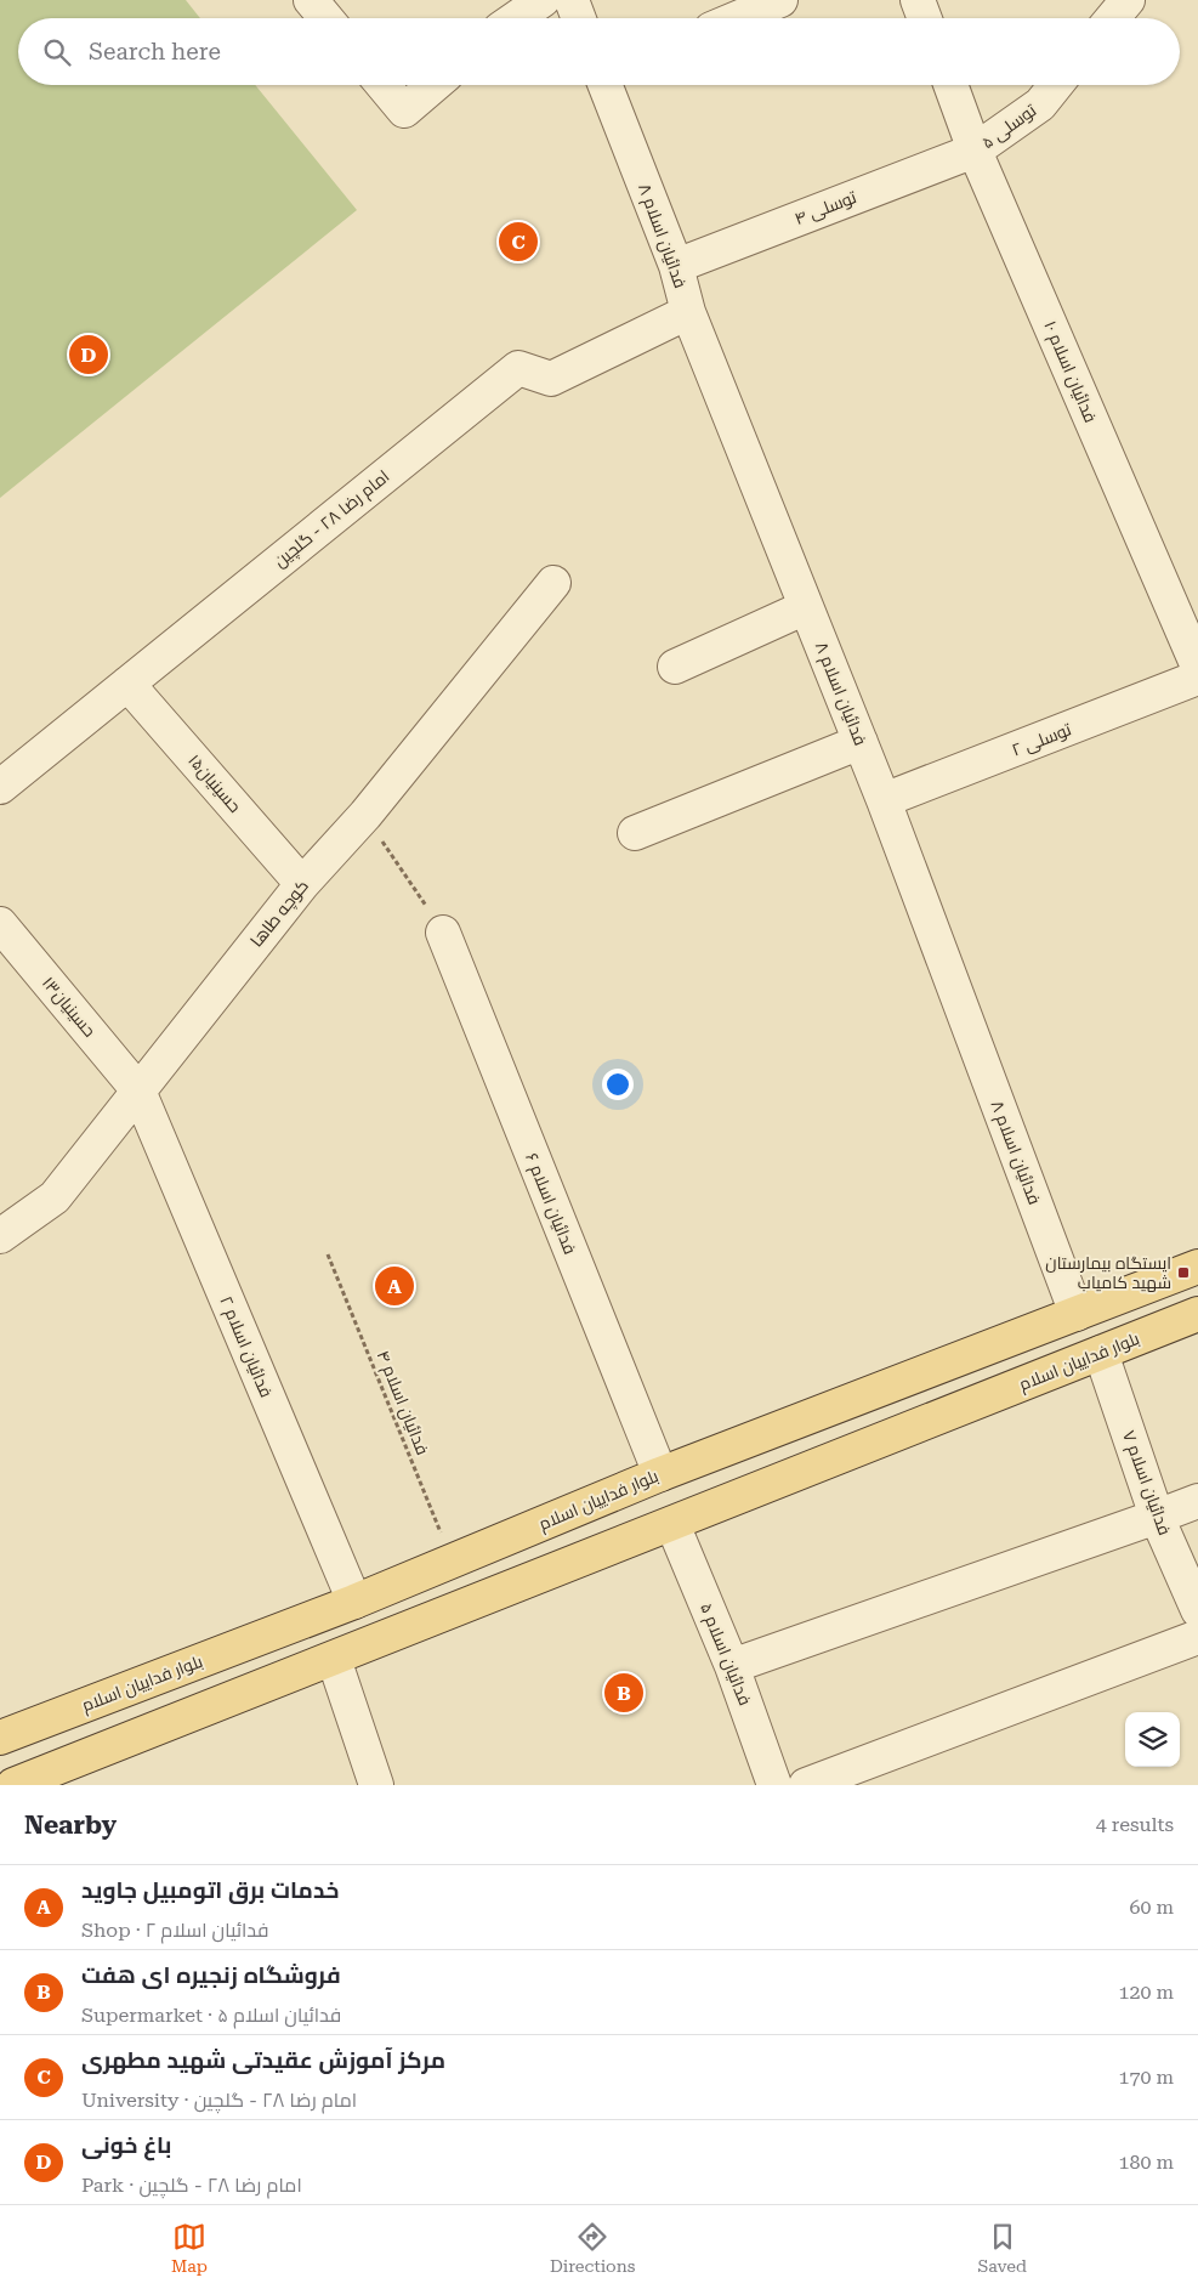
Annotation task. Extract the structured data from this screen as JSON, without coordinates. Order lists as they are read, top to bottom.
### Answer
{
  "streets": {
    "main road": ["بلوار فداییان اسلام"],
    "street": [
      "توسلی ۵",
      "توسلی ۴",
      "فدائیان اسلام ۸",
      "فدائیان اسلام ۱۰",
      "امام رضا ۲۸ - گلچین",
      "توسلی ۲",
      "حسینیان۱۵",
      "کوچه طاها",
      "حسینیان۱۳",
      "فدائیان اسلام ۶",
      "فدائیان اسلام ۲",
      "فدائیان اسلام ۷",
      "فدائیان اسلام ۵"
    ],
    "path": ["فدائیان اسلام ۴"]
  },
  "crossings": [
    ["توسلی ۵", "توسلی ۴"],
    ["توسلی ۵", "فدائیان اسلام ۱۰"],
    ["توسلی ۴", "فدائیان اسلام ۸"],
    ["توسلی ۴", "فدائیان اسلام ۱۰"],
    ["فدائیان اسلام ۸", "امام رضا ۲۸ - گلچین"],
    ["فدائیان اسلام ۸", "توسلی ۲"],
    ["فدائیان اسلام ۸", "بلوار فداییان اسلام"],
    ["امام رضا ۲۸ - گلچین", "حسینیان۱۵"],
    ["حسینیان۱۵", "کوچه طاها"],
    ["کوچه طاها", "حسینیان۱۳"],
    ["کوچه طاها", "فدائیان اسلام ۲"],
    ["حسینیان۱۳", "فدائیان اسلام ۲"],
    ["فدائیان اسلام ۶", "بلوار فداییان اسلام"],
    ["فدائیان اسلام ۲", "بلوار فداییان اسلام"],
    ["بلوار فداییان اسلام", "فدائیان اسلام ۴"],
    ["بلوار فداییان اسلام", "فدائیان اسلام ۷"],
    ["بلوار فداییان اسلام", "فدائیان اسلام ۵"]
  ],
  "places": {
    "transit": ["ایستگاه بیمارستان شهید کامیاب"]
  },
  "page": {
    "search": "Search here",
    "pins": [
      "C",
      "D",
      "A",
      "B"
    ],
    "heading": ["Nearby", "4 results"],
    "list": [
      {
        "mark": "A",
        "name": "خدمات برق اتومبیل جاوید",
        "note": "Shop · فدائیان اسلام ۲",
        "value": "60 m"
      },
      {
        "mark": "B",
        "name": "فروشگاه زنجیره ای هفت",
        "note": "Supermarket · فدائیان اسلام ۵",
        "value": "120 m"
      },
      {
        "mark": "C",
        "name": "مرکز آموزش عقیدتی شهید مطهری",
        "note": "University · امام رضا ۲۸ - گلچین",
        "value": "170 m"
      },
      {
        "mark": "D",
        "name": "باغ خونی",
        "note": "Park · امام رضا ۲۸ - گلچین",
        "value": "180 m"
      }
    ],
    "nav": ["Map", "Directions", "Saved"]
  }
}
